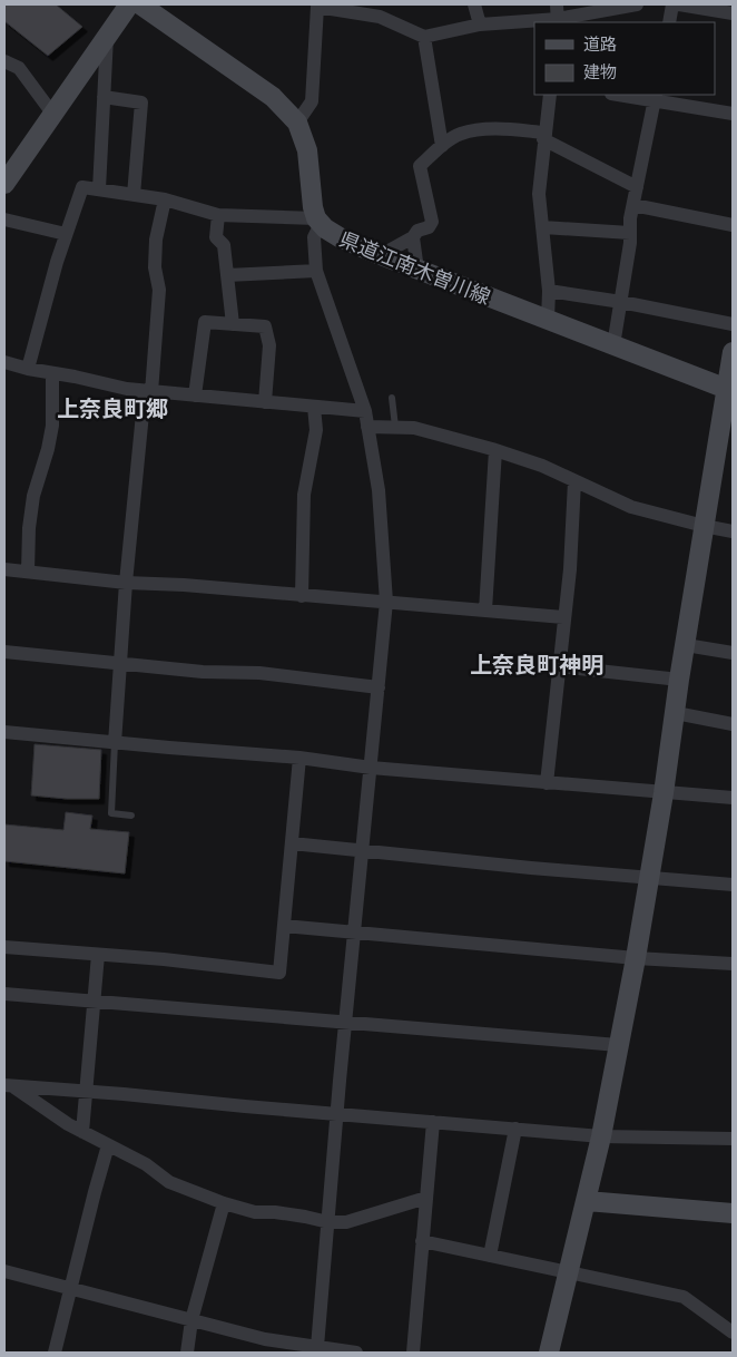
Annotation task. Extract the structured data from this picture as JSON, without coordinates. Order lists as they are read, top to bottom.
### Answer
{
  "streets": {
    "street": ["県道江南木曽川線"]
  },
  "districts": ["上奈良町郷", "上奈良町神明"],
  "legend": ["道路", "建物"]
}
